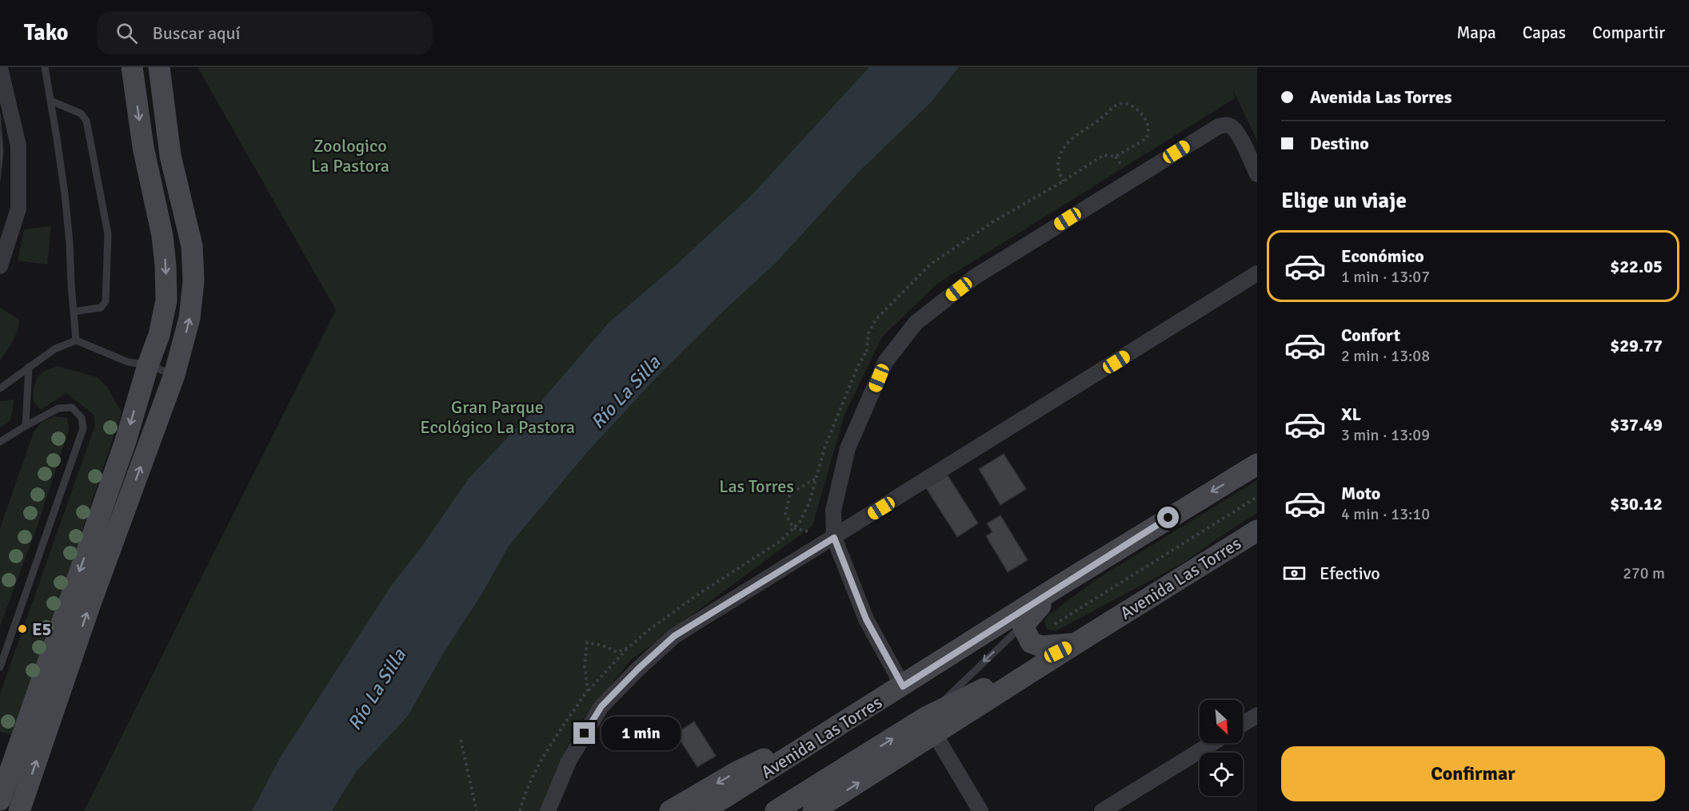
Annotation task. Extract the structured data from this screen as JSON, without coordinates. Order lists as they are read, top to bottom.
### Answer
{
  "streets": {
    "main road": ["Avenida Las Torres"]
  },
  "water": ["Río La Silla"],
  "parks": ["Zoologico La Pastora", "Gran Parque Ecológico La Pastora", "Las Torres"],
  "places": ["E5"],
  "north": "bottom right",
  "page": {
    "header": "Tako",
    "search": "Buscar aquí",
    "nav": ["Mapa", "Capas", "Compartir"],
    "banner": ["Avenida Las Torres", "Destino"],
    "heading": "Elige un viaje",
    "list": [
      {
        "name": "Económico",
        "note": "1 min · 13:07",
        "value": "$22.05"
      },
      {
        "name": "Confort",
        "note": "2 min · 13:08",
        "value": "$29.77"
      },
      {
        "name": "XL",
        "note": "3 min · 13:09",
        "value": "$37.49"
      },
      {
        "name": "Moto",
        "note": "4 min · 13:10",
        "value": "$30.12"
      }
    ],
    "pay": ["Efectivo", "270 m"],
    "bubble": "1 min",
    "buttons": "Confirmar"
  }
}
